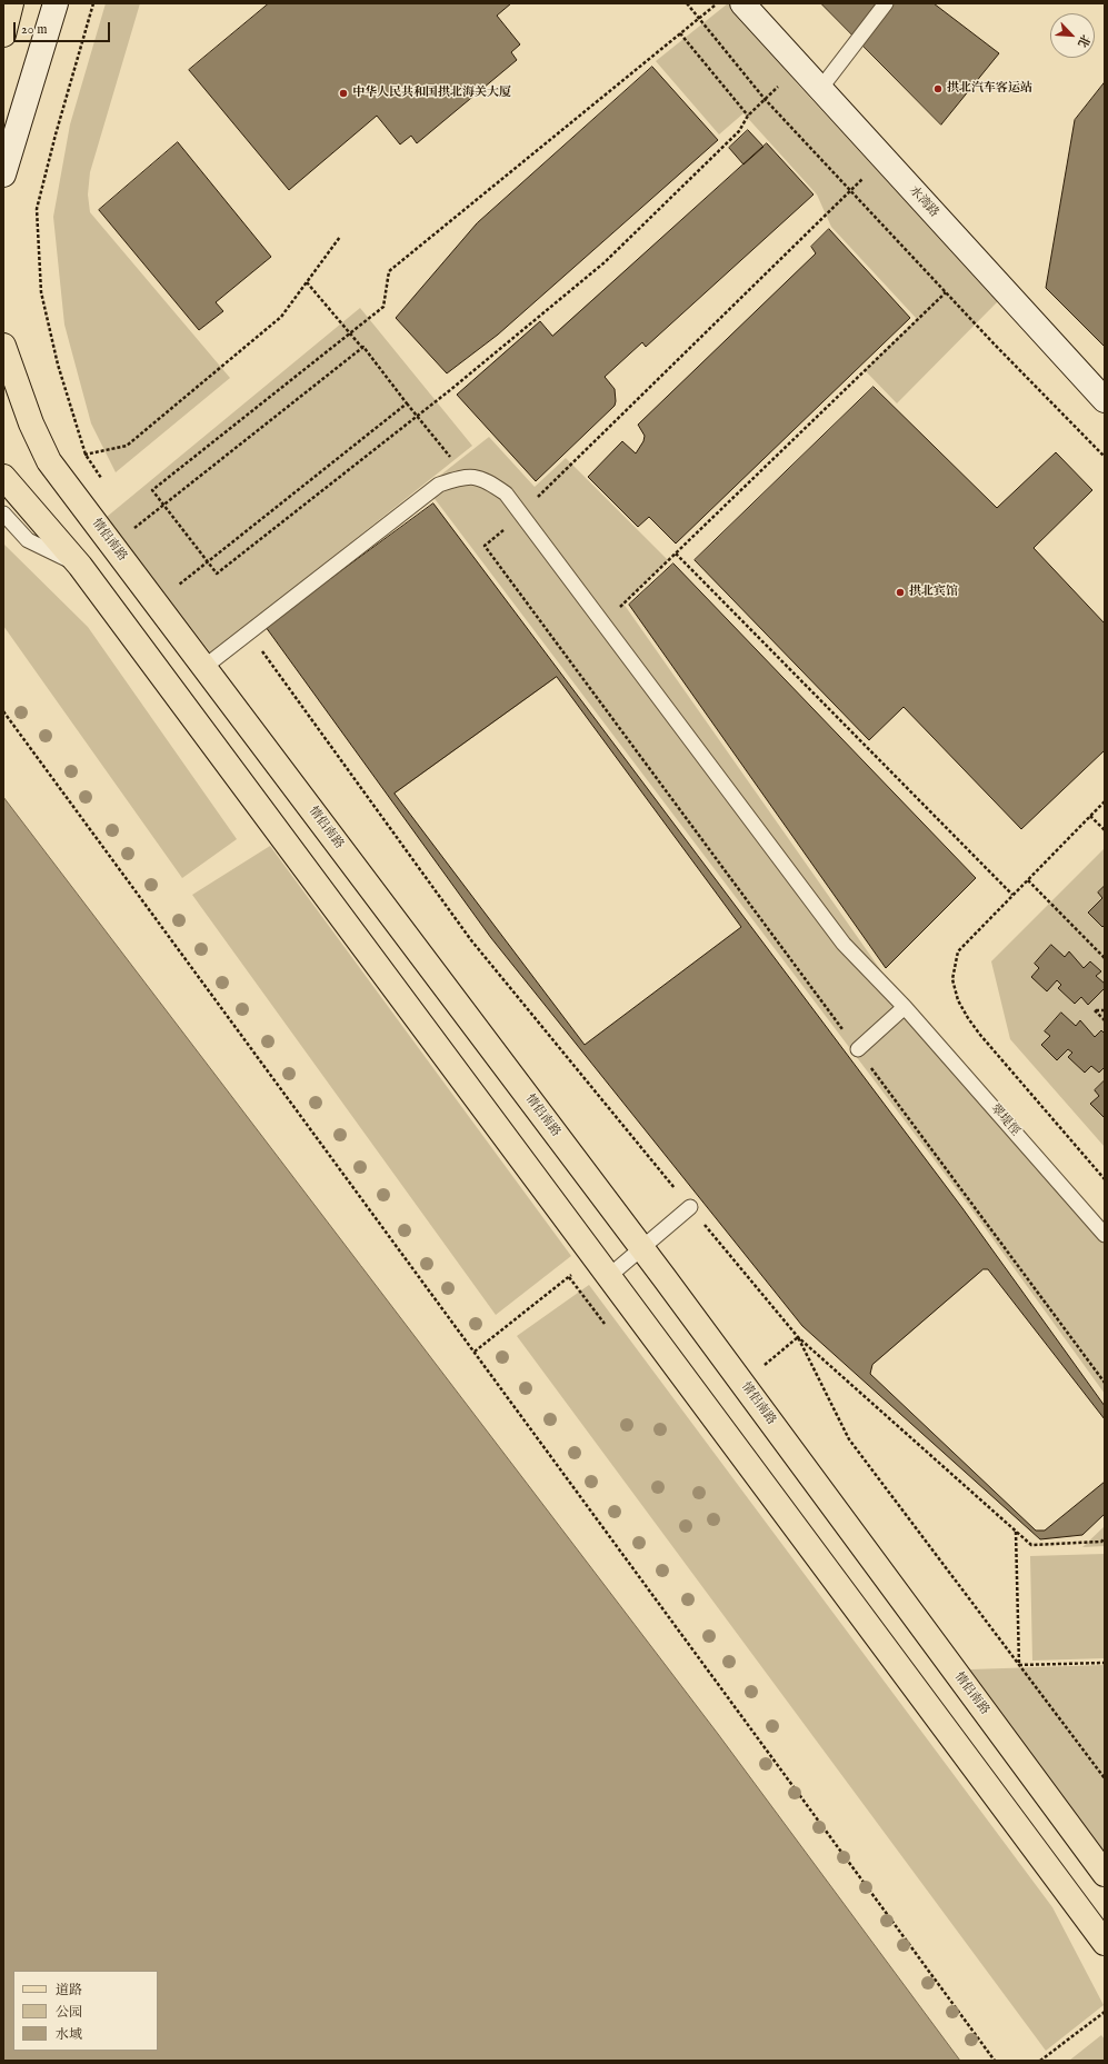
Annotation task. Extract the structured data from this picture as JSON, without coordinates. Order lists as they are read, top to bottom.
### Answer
{
  "streets": {
    "main road": ["情侣南路"],
    "street": ["水湾路"],
    "lane": ["翠堤徑"]
  },
  "places": ["拱北汽车客运站", "中华人民共和国拱北海关大厦", "拱北宾馆"],
  "legend": ["道路", "公园", "水域"],
  "scale_bar": "20 m",
  "north": "bottom right"
}
